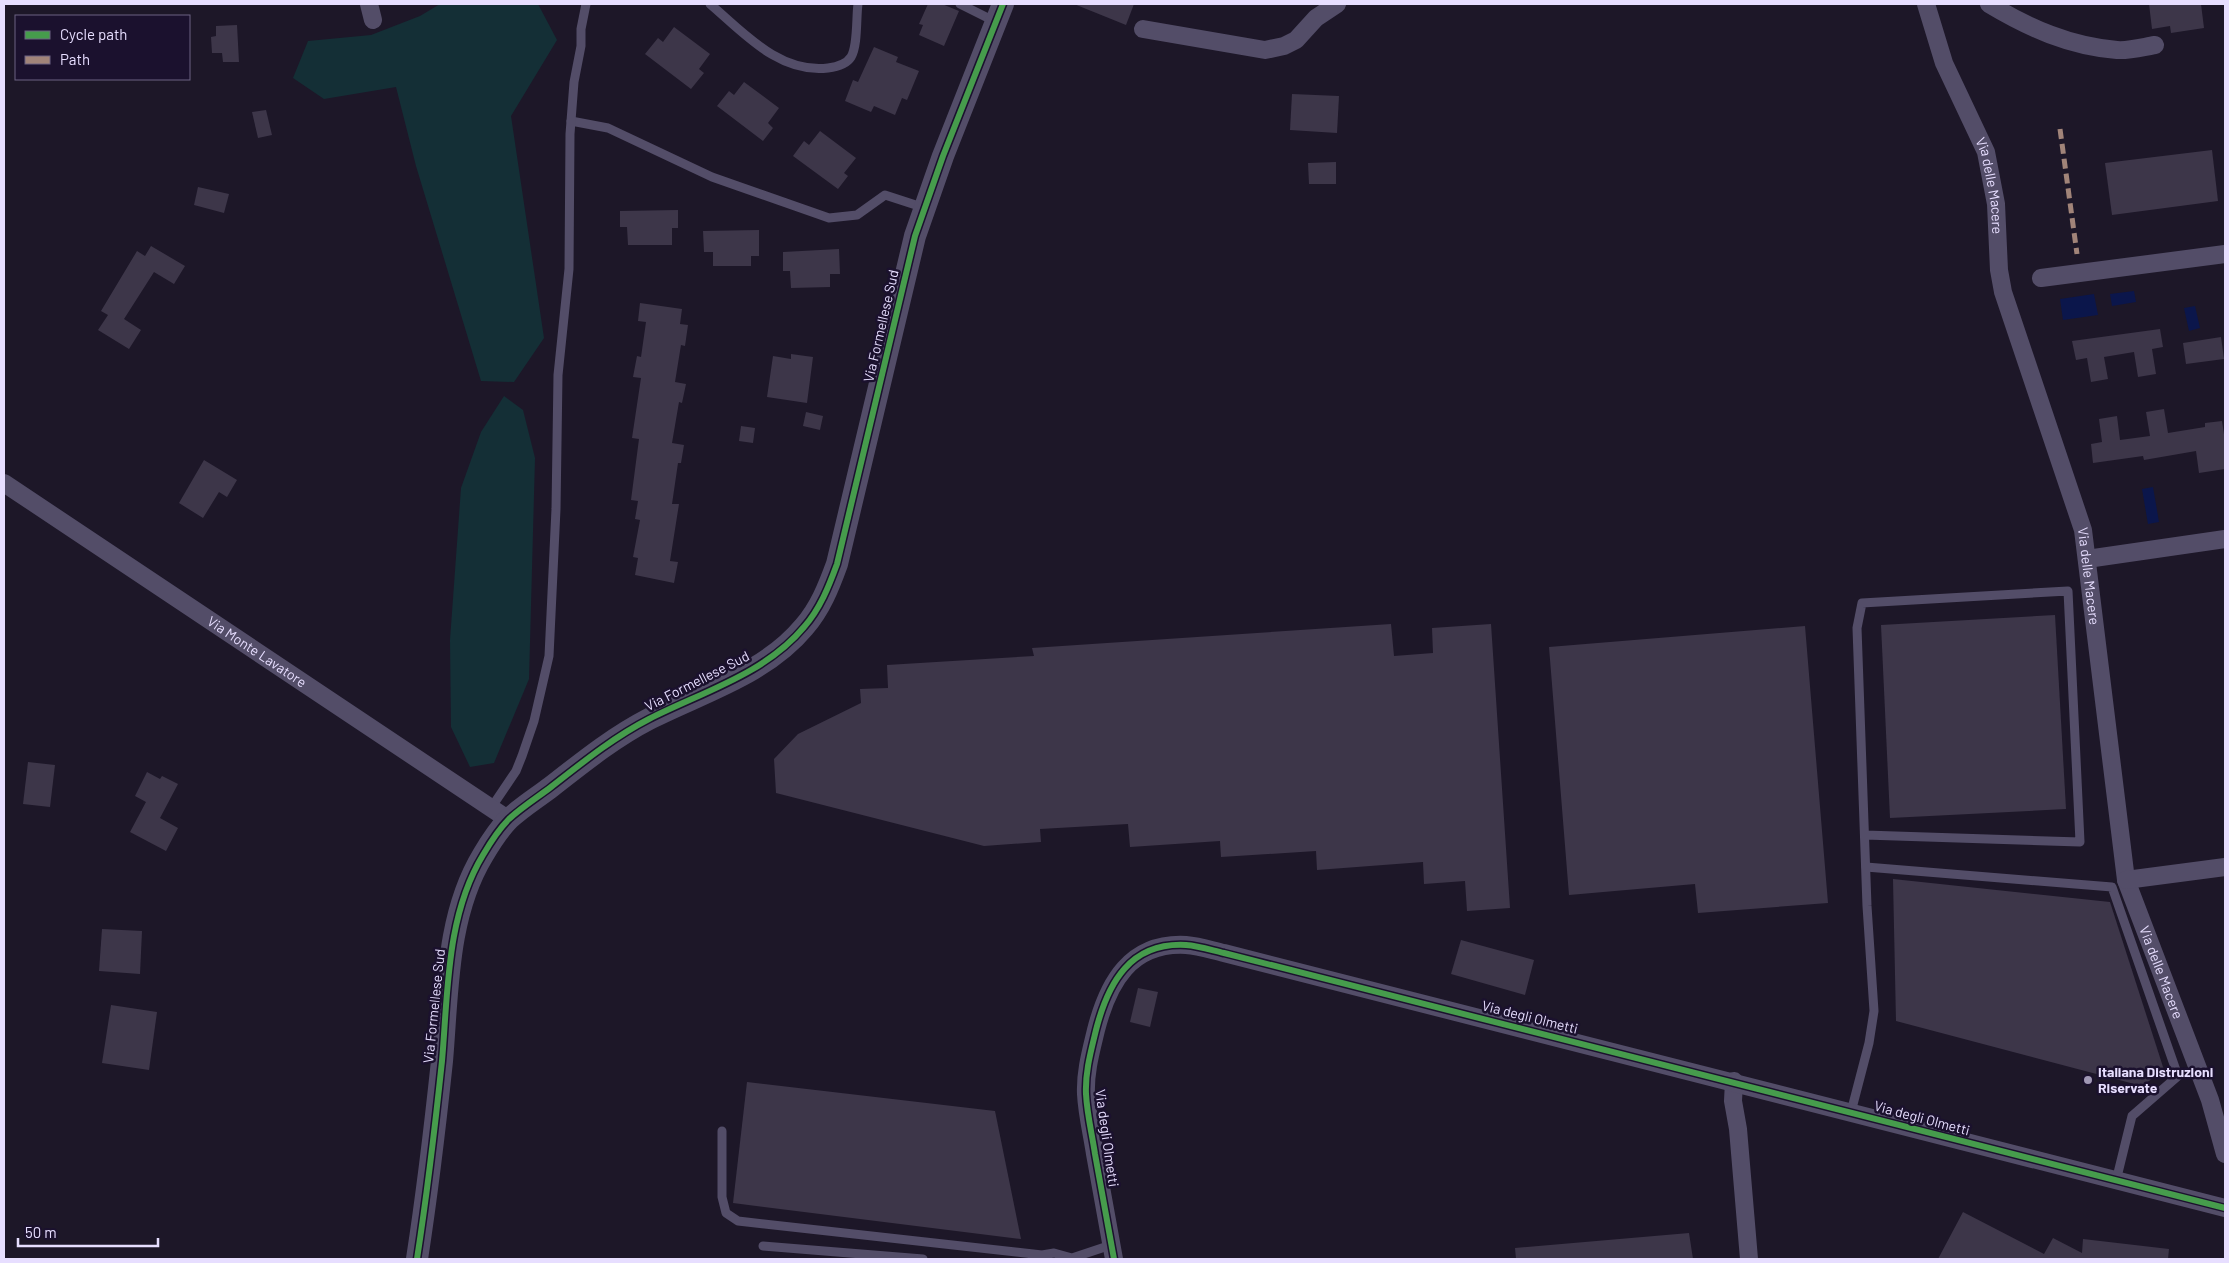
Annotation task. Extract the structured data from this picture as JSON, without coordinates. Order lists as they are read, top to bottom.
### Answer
{
  "streets": {
    "street": [
      "Via delle Macere",
      "Via Formellese Sud",
      "Via Monte Lavatore",
      "Via degli Olmetti"
    ]
  },
  "crossings": [
    ["Via Formellese Sud", "Via Monte Lavatore"]
  ],
  "places": ["Italiana Distruzioni Riservate"],
  "legend": ["Cycle path", "Path"],
  "scale_bar": "50 m"
}
